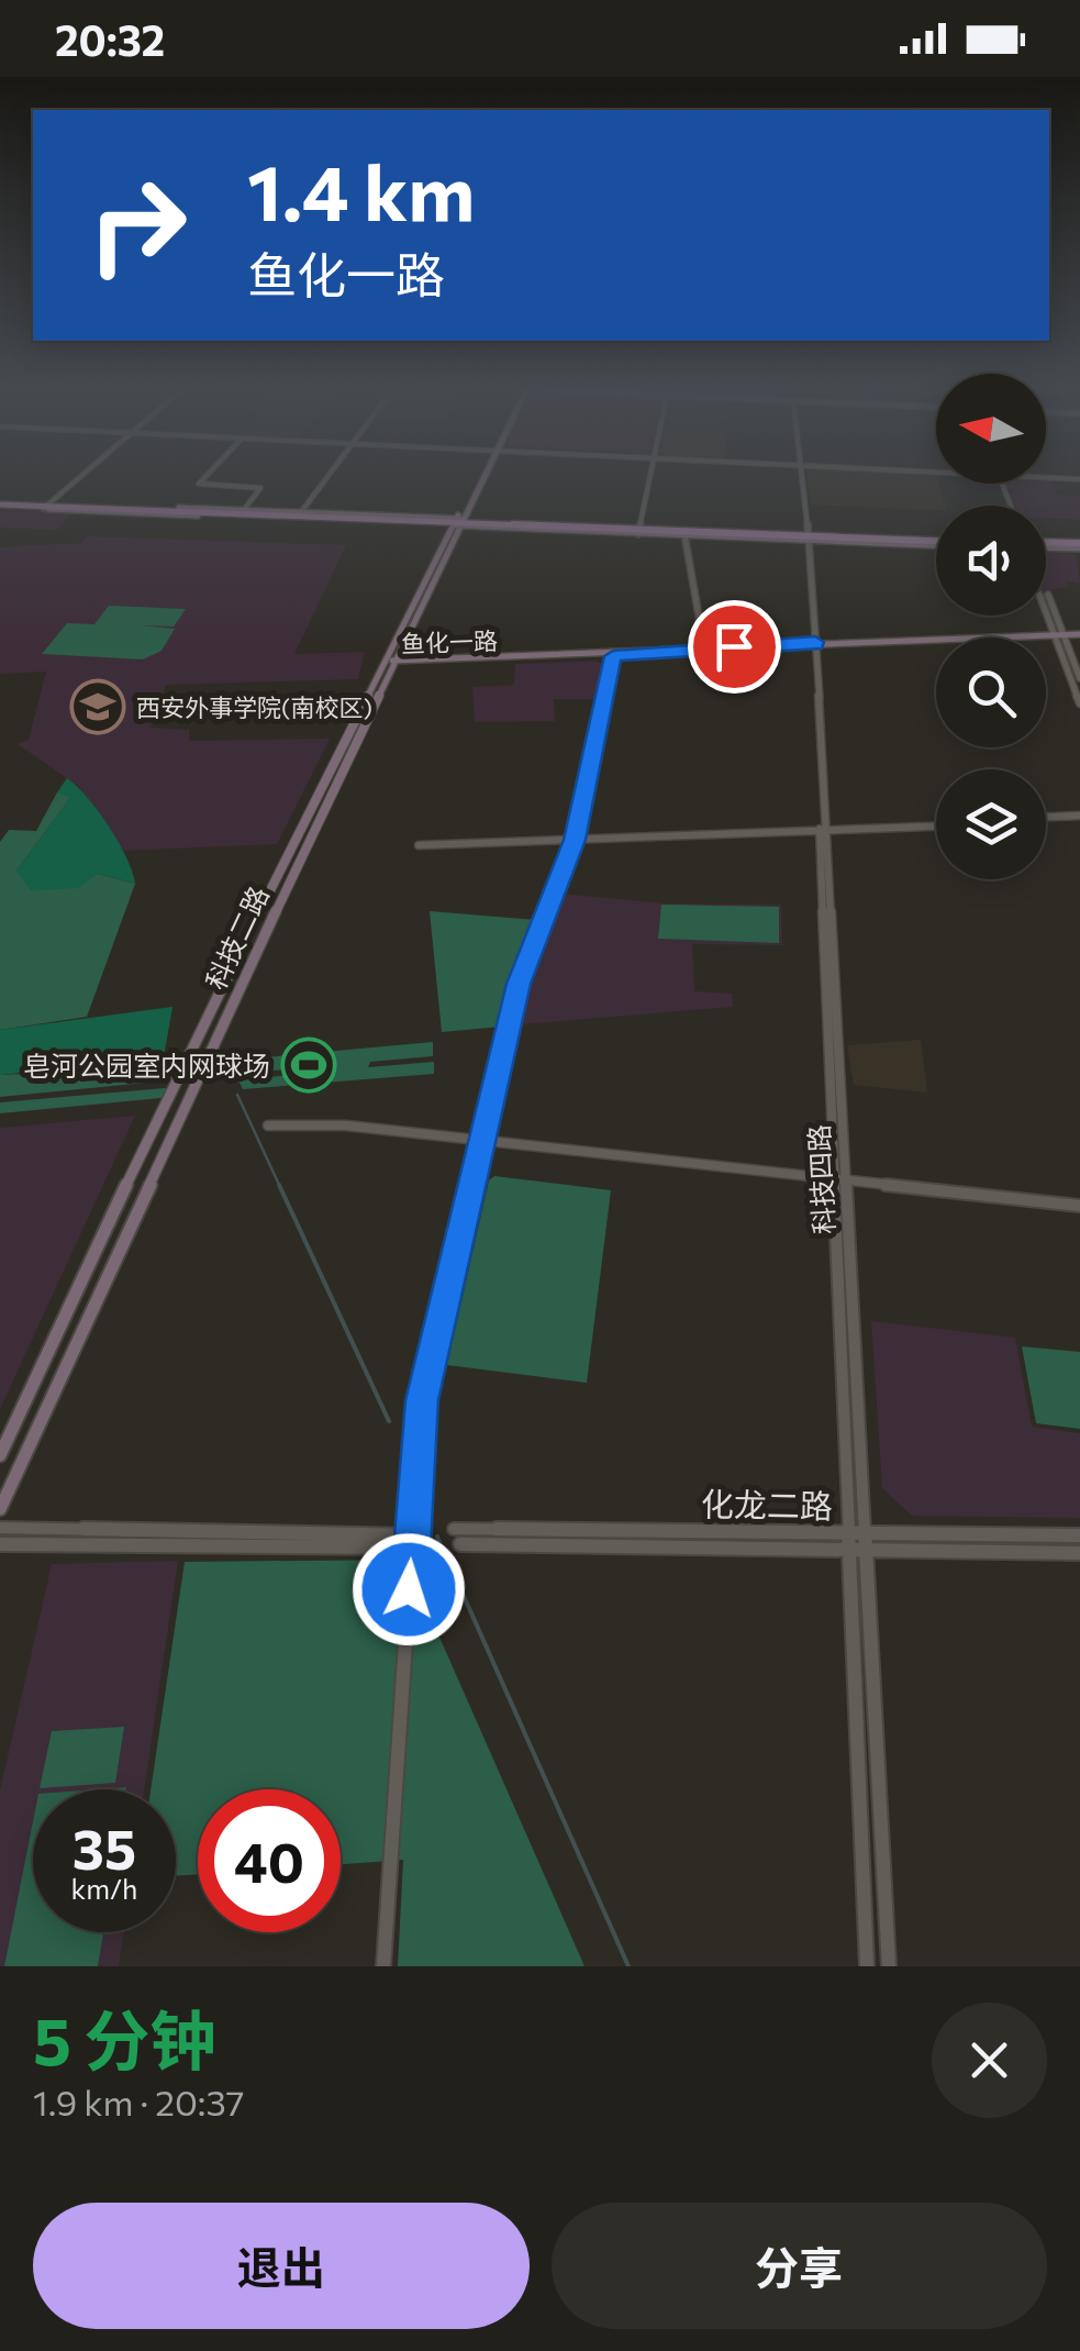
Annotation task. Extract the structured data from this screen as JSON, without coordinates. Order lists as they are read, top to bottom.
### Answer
{
  "streets": {
    "main road": ["鱼化一路", "科技二路"],
    "street": ["科技四路", "化龙二路"]
  },
  "crossings": [
    ["鱼化一路", "科技二路"],
    ["鱼化一路", "科技四路"],
    ["科技四路", "化龙二路"]
  ],
  "places": {
    "school or university": ["西安外事学院(南校区)"],
    "sports": ["皂河公园室内网球场"]
  },
  "north": "left",
  "page": {
    "status": "20:32",
    "turn": ["1.4 km", "鱼化一路"],
    "speed": "35 km/h",
    "limit": "40",
    "heading": ["5 分钟", "1.9 km · 20:37"],
    "buttons": ["退出", "分享"]
  }
}
